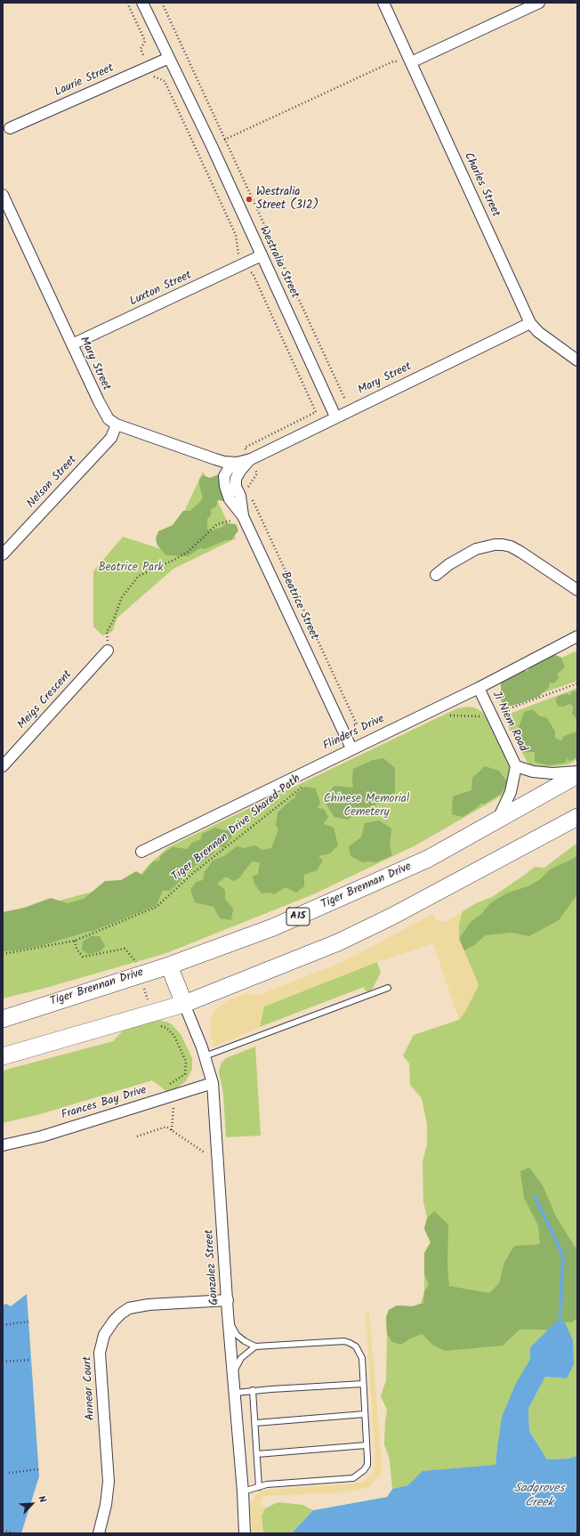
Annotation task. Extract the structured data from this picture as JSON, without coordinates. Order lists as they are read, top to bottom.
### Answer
{
  "streets": {
    "main road": ["Tiger Brennan Drive", "A15"],
    "street": [
      "Laurie Street",
      "Charles Street",
      "Westralia Street",
      "Luxton Street",
      "Mary Street",
      "Nelson Street",
      "Beatrice Street",
      "Meigs Crescent",
      "Ji Niem Road",
      "Flinders Drive",
      "Frances Bay Drive",
      "Gonzalez Street",
      "Annear Court"
    ],
    "path": ["Tiger Brennan Drive Shared Path"]
  },
  "crossings": [
    ["Laurie Street", "Westralia Street"],
    ["Charles Street", "Mary Street"],
    ["Westralia Street", "Luxton Street"],
    ["Westralia Street", "Mary Street"],
    ["Luxton Street", "Mary Street"],
    ["Mary Street", "Nelson Street"],
    ["Mary Street", "Beatrice Street"],
    ["Beatrice Street", "Flinders Drive"],
    ["Ji Niem Road", "Flinders Drive"],
    ["Ji Niem Road", "Tiger Brennan Drive"],
    ["Frances Bay Drive", "Gonzalez Street"],
    ["Gonzalez Street", "Annear Court"]
  ],
  "water": ["Sadgroves Creek"],
  "parks": ["Beatrice Park", "Chinese Memorial Cemetery"],
  "places": ["Westralia Street (312)"],
  "north": "top right"
}
